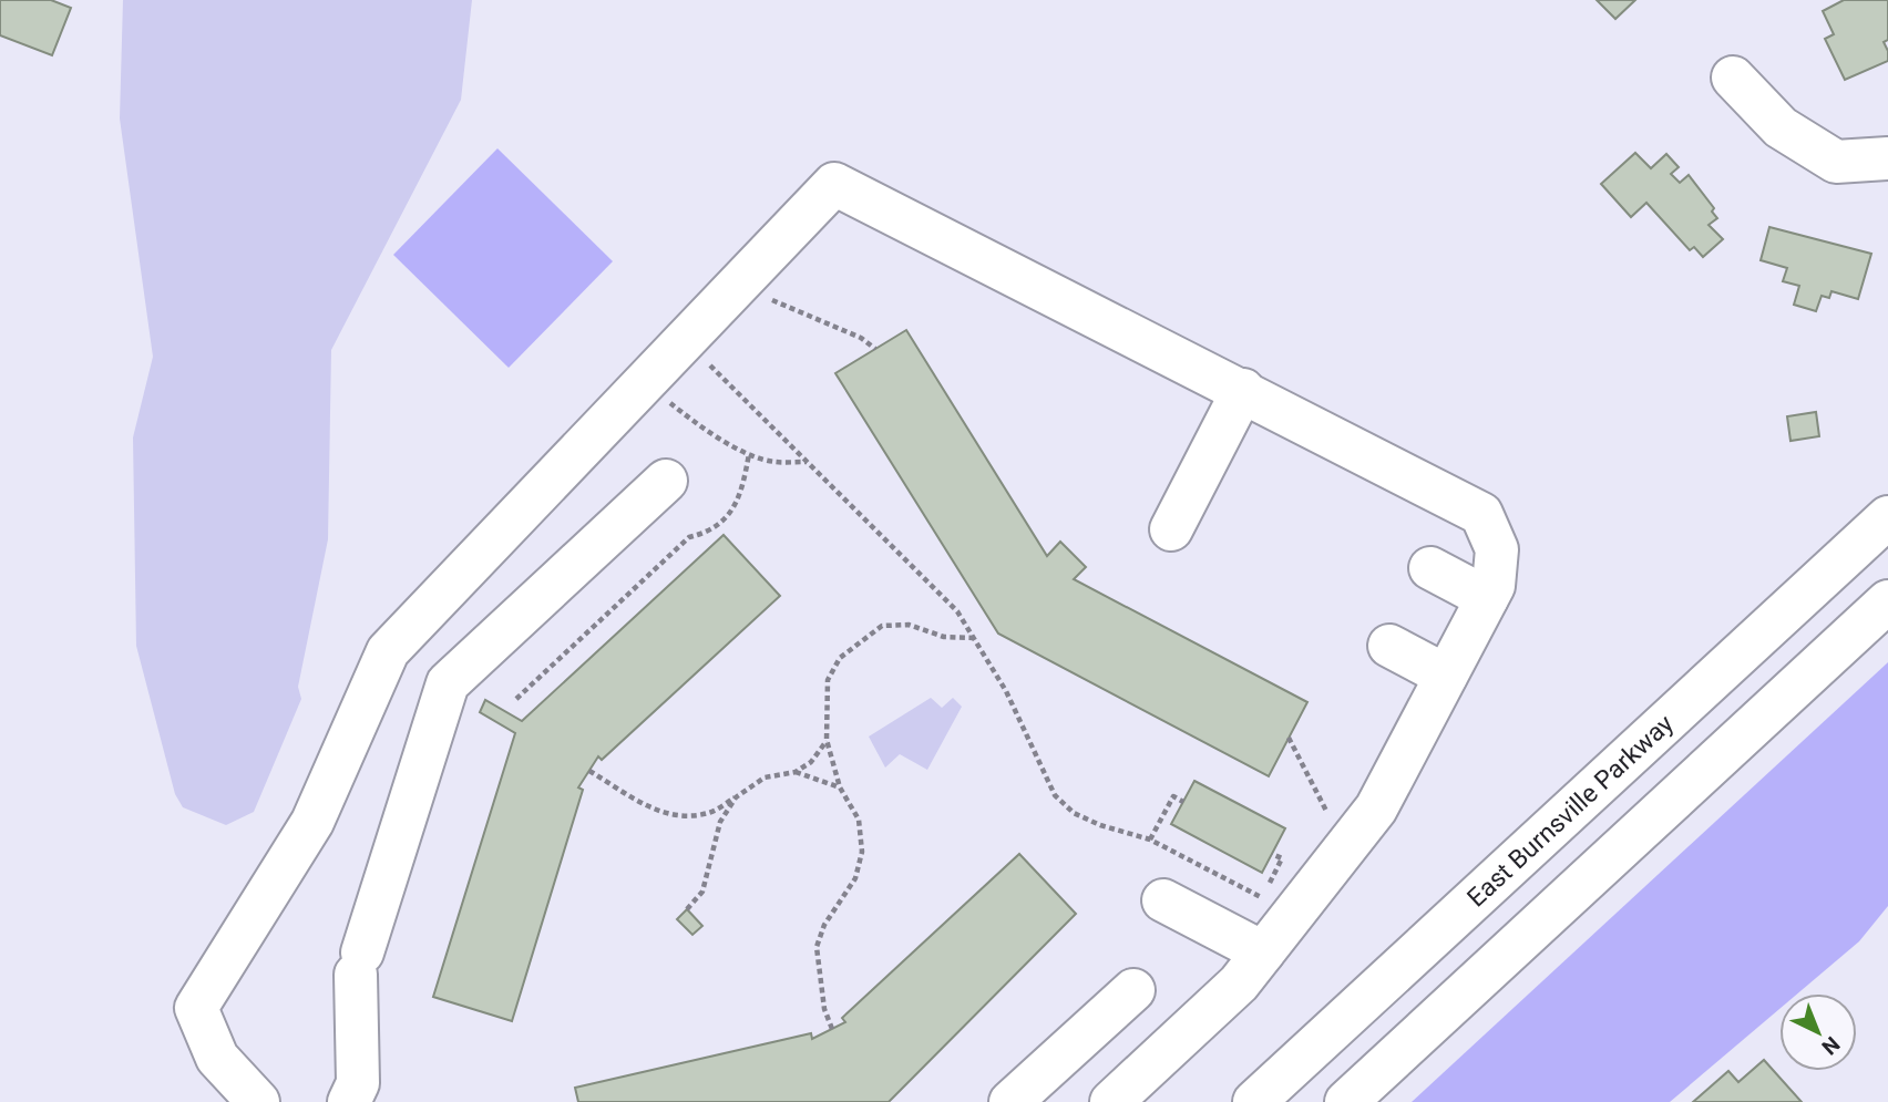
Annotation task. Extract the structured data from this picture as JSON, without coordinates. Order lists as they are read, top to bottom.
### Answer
{
  "streets": {
    "street": ["East Burnsville Parkway"]
  },
  "north": "bottom right"
}
